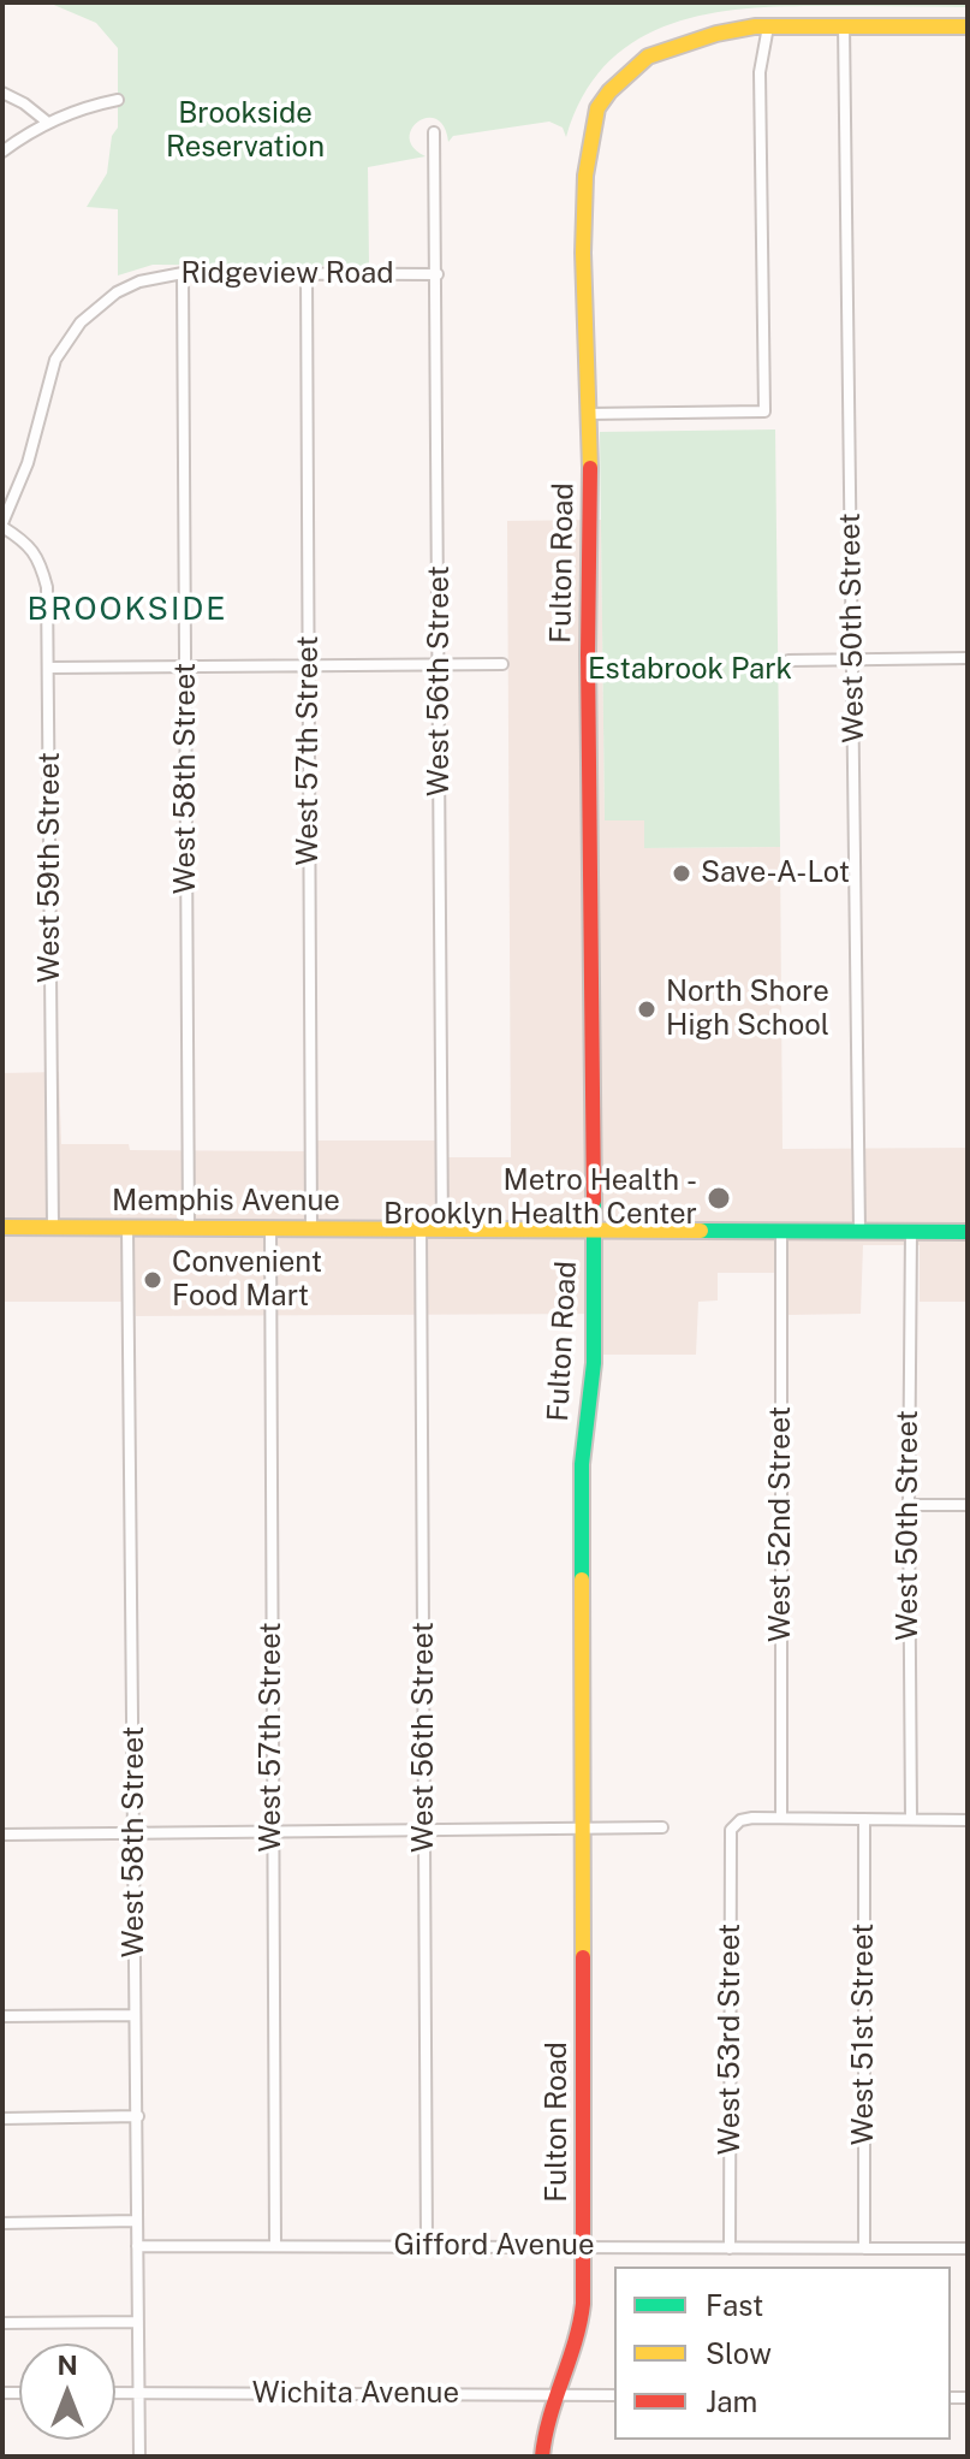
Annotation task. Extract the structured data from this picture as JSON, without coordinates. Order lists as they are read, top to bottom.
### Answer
{
  "streets": {
    "main road": ["Fulton Road", "Memphis Avenue"],
    "street": [
      "Ridgeview Road",
      "West 50th Street",
      "West 56th Street",
      "West 57th Street",
      "West 58th Street",
      "West 59th Street",
      "West 52nd Street",
      "West 51st Street",
      "West 53rd Street",
      "Gifford Avenue",
      "Wichita Avenue"
    ]
  },
  "crossings": [
    ["Ridgeview Road", "West 56th Street"],
    ["Ridgeview Road", "West 57th Street"],
    ["Ridgeview Road", "West 58th Street"],
    ["Ridgeview Road", "West 59th Street"],
    ["Fulton Road", "Memphis Avenue"],
    ["Fulton Road", "Gifford Avenue"],
    ["Fulton Road", "Wichita Avenue"],
    ["West 50th Street", "Memphis Avenue"],
    ["West 56th Street", "Memphis Avenue"],
    ["West 56th Street", "Gifford Avenue"],
    ["West 57th Street", "Memphis Avenue"],
    ["West 57th Street", "Gifford Avenue"],
    ["West 58th Street", "Memphis Avenue"],
    ["West 58th Street", "Gifford Avenue"],
    ["West 58th Street", "Wichita Avenue"],
    ["West 59th Street", "Memphis Avenue"],
    ["Memphis Avenue", "West 52nd Street"],
    ["West 52nd Street", "West 53rd Street"],
    ["West 51st Street", "Gifford Avenue"],
    ["West 53rd Street", "Gifford Avenue"]
  ],
  "districts": ["BROOKSIDE"],
  "parks": ["Brookside Reservation", "Estabrook Park"],
  "places": [
    "Save-A-Lot",
    "North Shore High School",
    "Metro Health - Brooklyn Health Center",
    "Convenient Food Mart"
  ],
  "legend": ["Fast", "Slow", "Jam"],
  "north": "top"
}
